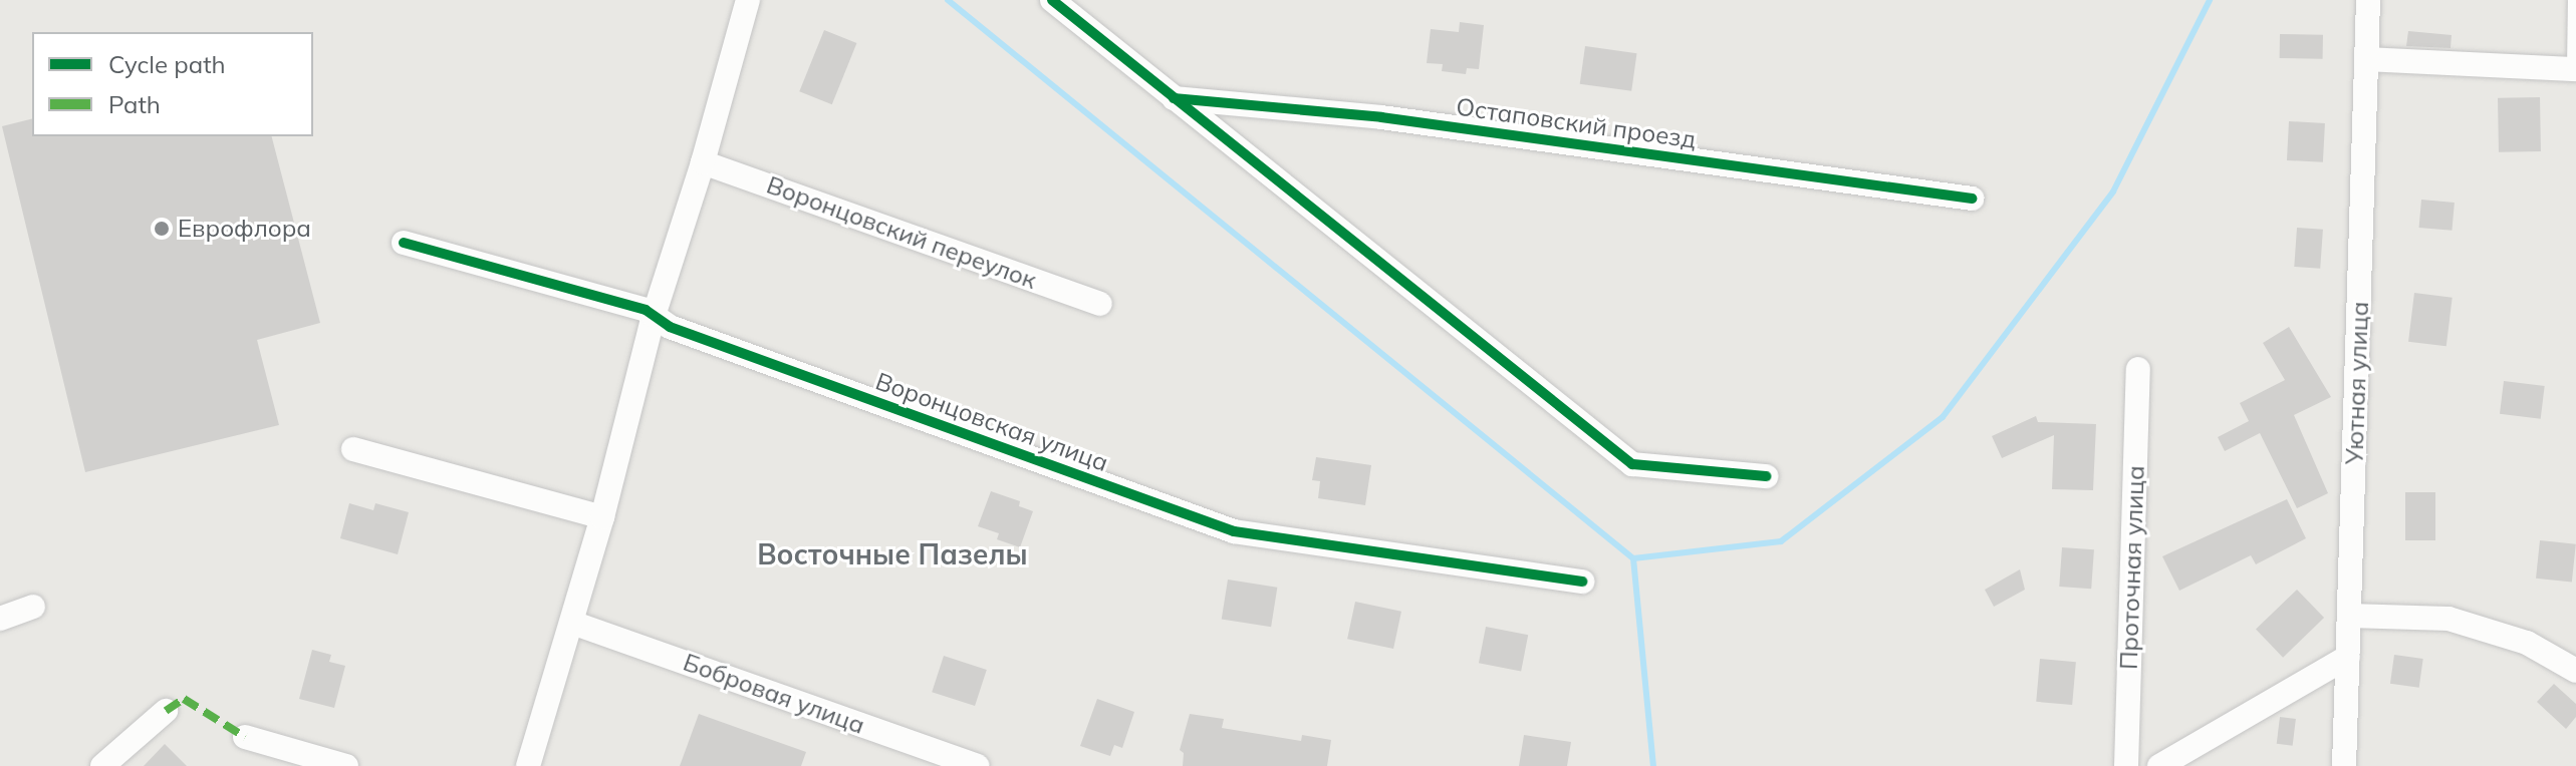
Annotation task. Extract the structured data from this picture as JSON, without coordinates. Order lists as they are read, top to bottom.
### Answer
{
  "streets": {
    "street": [
      "Остаповский проезд",
      "Воронцовский переулок",
      "Уютная улица",
      "Воронцовская улица",
      "Проточная улица",
      "Бобровая улица"
    ]
  },
  "districts": ["Восточные Пазелы"],
  "places": ["Еврофлора"],
  "legend": ["Cycle path", "Path"]
}
